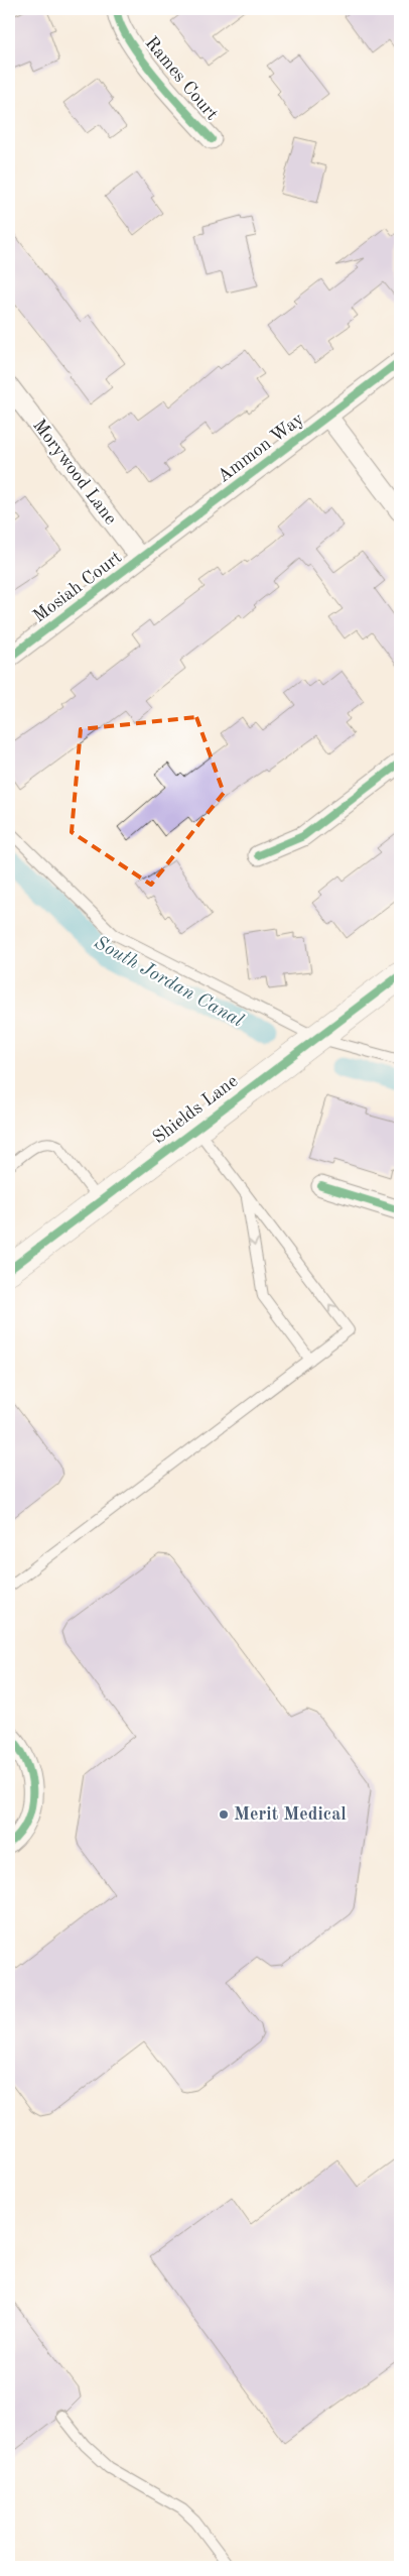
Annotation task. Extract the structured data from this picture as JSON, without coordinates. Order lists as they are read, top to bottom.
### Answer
{
  "streets": {
    "main road": ["Shields Lane"],
    "street": [
      "Rames Court",
      "Ammon Way",
      "Morywood Lane",
      "Mosiah Court"
    ]
  },
  "crossings": [
    ["Ammon Way", "Morywood Lane"],
    ["Ammon Way", "Mosiah Court"],
    ["Morywood Lane", "Mosiah Court"]
  ],
  "water": ["South Jordan Canal"],
  "places": ["Merit Medical"]
}
